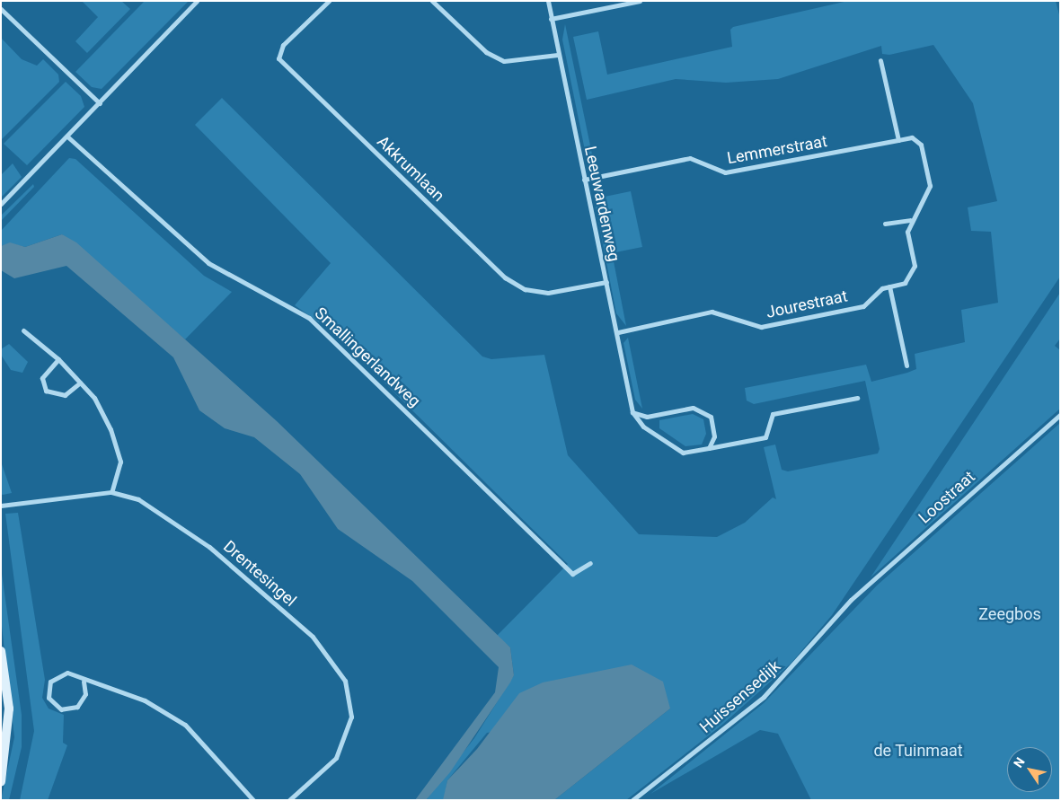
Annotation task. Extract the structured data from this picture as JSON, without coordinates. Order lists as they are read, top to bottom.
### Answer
{
  "streets": {
    "street": [
      "Lemmerstraat",
      "Akkrumlaan",
      "Leeuwardenweg",
      "Jourestraat",
      "Smallingerlandweg",
      "Loostraat",
      "Drentesingel",
      "Huissensedijk"
    ]
  },
  "crossings": [
    ["Lemmerstraat", "Leeuwardenweg"],
    ["Lemmerstraat", "Jourestraat"],
    ["Akkrumlaan", "Leeuwardenweg"],
    ["Leeuwardenweg", "Jourestraat"],
    ["Loostraat", "Huissensedijk"]
  ],
  "parks": ["Zeegbos", "de Tuinmaat"],
  "north": "top left"
}
